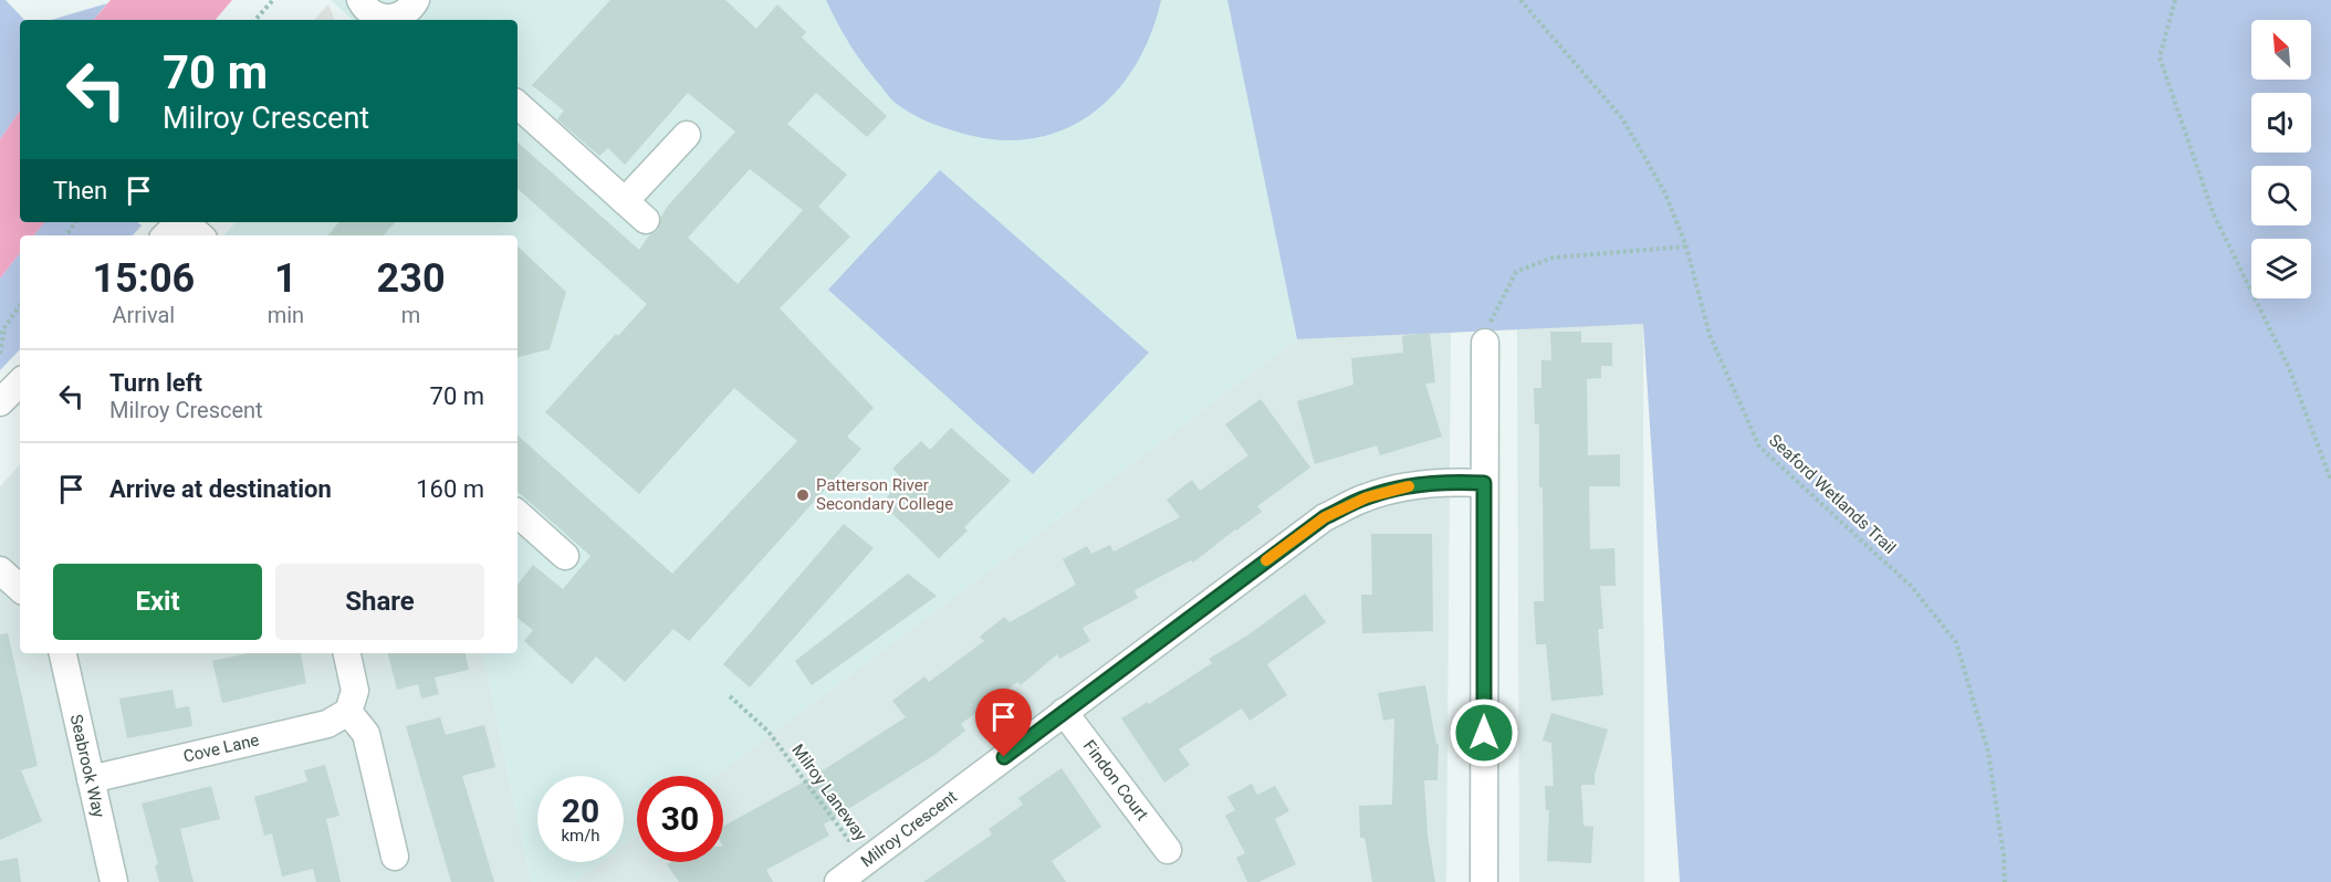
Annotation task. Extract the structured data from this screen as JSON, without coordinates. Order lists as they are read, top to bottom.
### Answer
{
  "streets": {
    "street": [
      "Cove Lane",
      "Seabrook Way",
      "Findon Court",
      "Milroy Crescent"
    ],
    "path": ["Seaford Wetlands Trail", "Milroy Laneway"]
  },
  "crossings": [
    ["Cove Lane", "Seabrook Way"],
    ["Findon Court", "Milroy Crescent"],
    ["Milroy Laneway", "Milroy Crescent"]
  ],
  "places": ["Patterson River Secondary College"],
  "north": "top left",
  "page": {
    "turn": ["70 m", "Milroy Crescent"],
    "then": "Then",
    "eta": [
      "15:06",
      "Arrival",
      "1",
      "min",
      "230",
      "m"
    ],
    "list": [
      {
        "name": "Turn left",
        "note": "Milroy Crescent",
        "value": "70 m"
      },
      {
        "name": "Arrive at destination",
        "value": "160 m"
      }
    ],
    "buttons": ["Exit", "Share"],
    "speed": "20 km/h",
    "limit": "30"
  }
}
